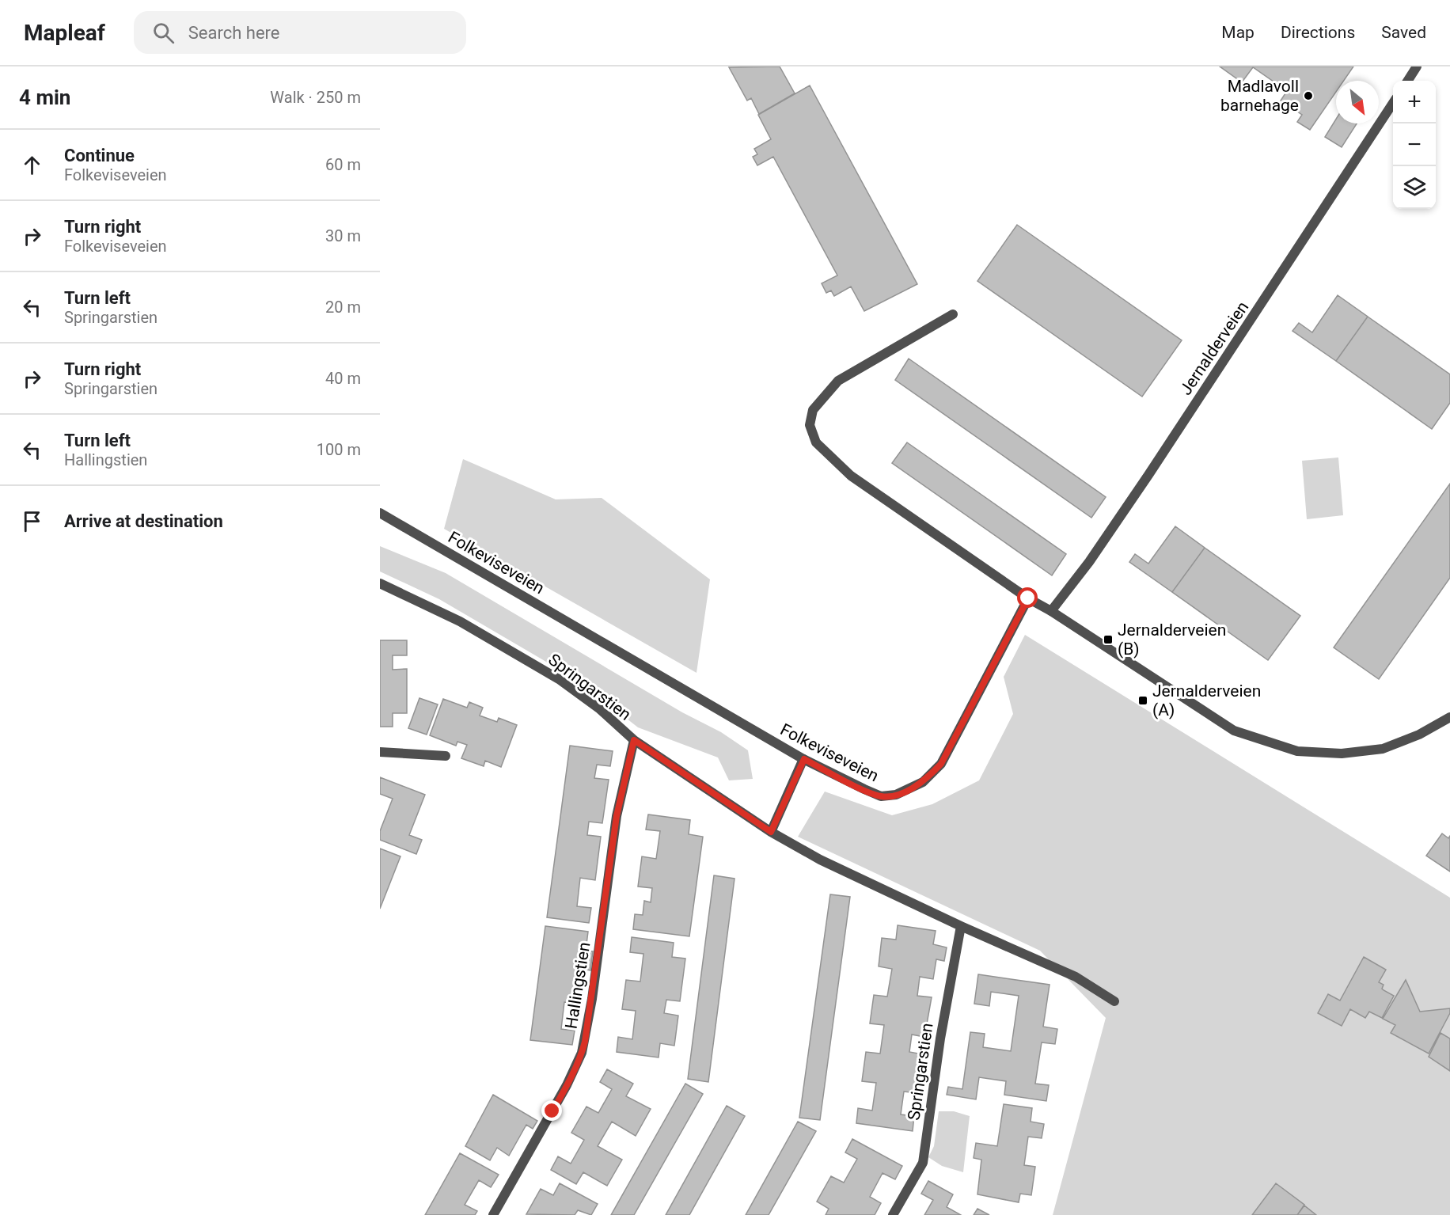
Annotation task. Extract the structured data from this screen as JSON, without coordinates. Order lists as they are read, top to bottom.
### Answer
{
  "streets": {
    "street": [
      "Jernalderveien",
      "Folkeviseveien",
      "Springarstien",
      "Hallingstien"
    ]
  },
  "crossings": [
    ["Springarstien", "Hallingstien"]
  ],
  "places": {
    "other": ["Madlavoll barnehage"],
    "transit": ["Jernalderveien (B)", "Jernalderveien (A)"]
  },
  "north": "bottom right",
  "page": {
    "header": "Mapleaf",
    "search": "Search here",
    "nav": ["Map", "Directions", "Saved"],
    "heading": ["4 min", "Walk · 250 m"],
    "map_buttons": ["+", "−"],
    "list": [
      ["Continue", "Folkeviseveien", "60 m"],
      ["Turn right", "Folkeviseveien", "30 m"],
      ["Turn left", "Springarstien", "20 m"],
      ["Turn right", "Springarstien", "40 m"],
      ["Turn left", "Hallingstien", "100 m"],
      "Arrive at destination"
    ]
  }
}
